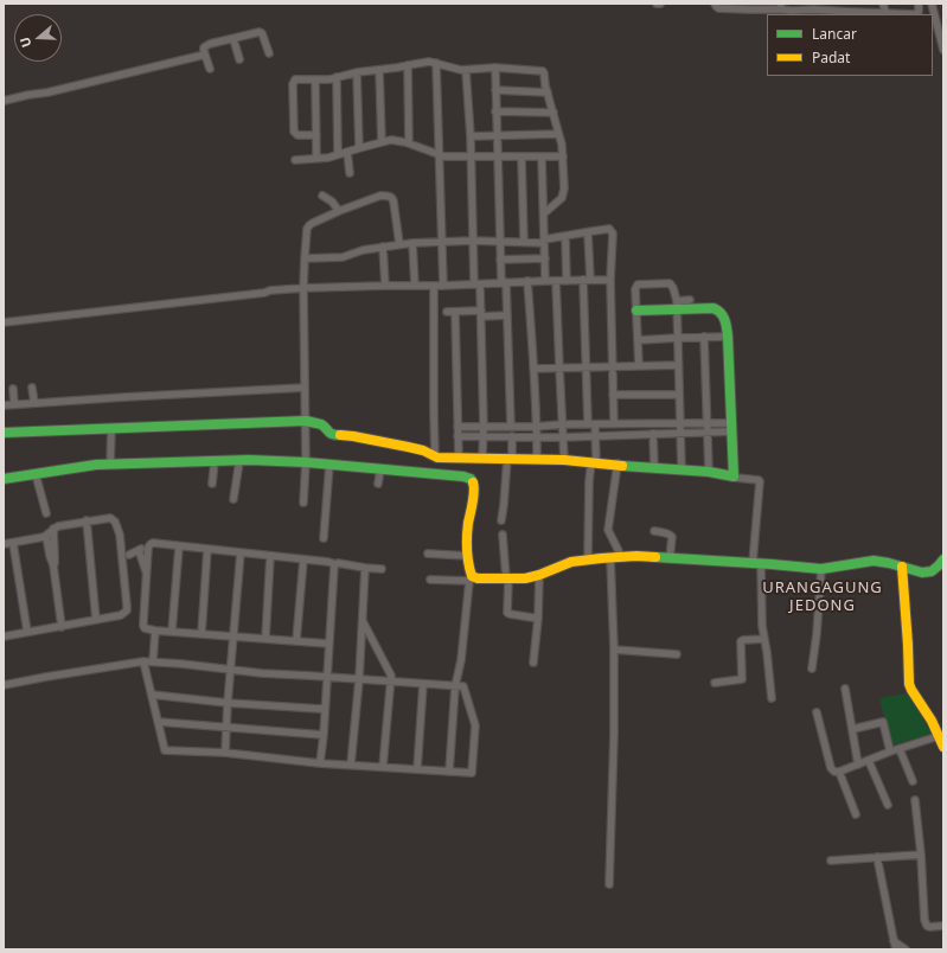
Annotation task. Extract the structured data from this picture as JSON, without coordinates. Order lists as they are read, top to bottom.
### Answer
{
  "districts": ["URANGAGUNG JEDONG"],
  "legend": ["Lancar", "Padat"],
  "north": "left"
}
